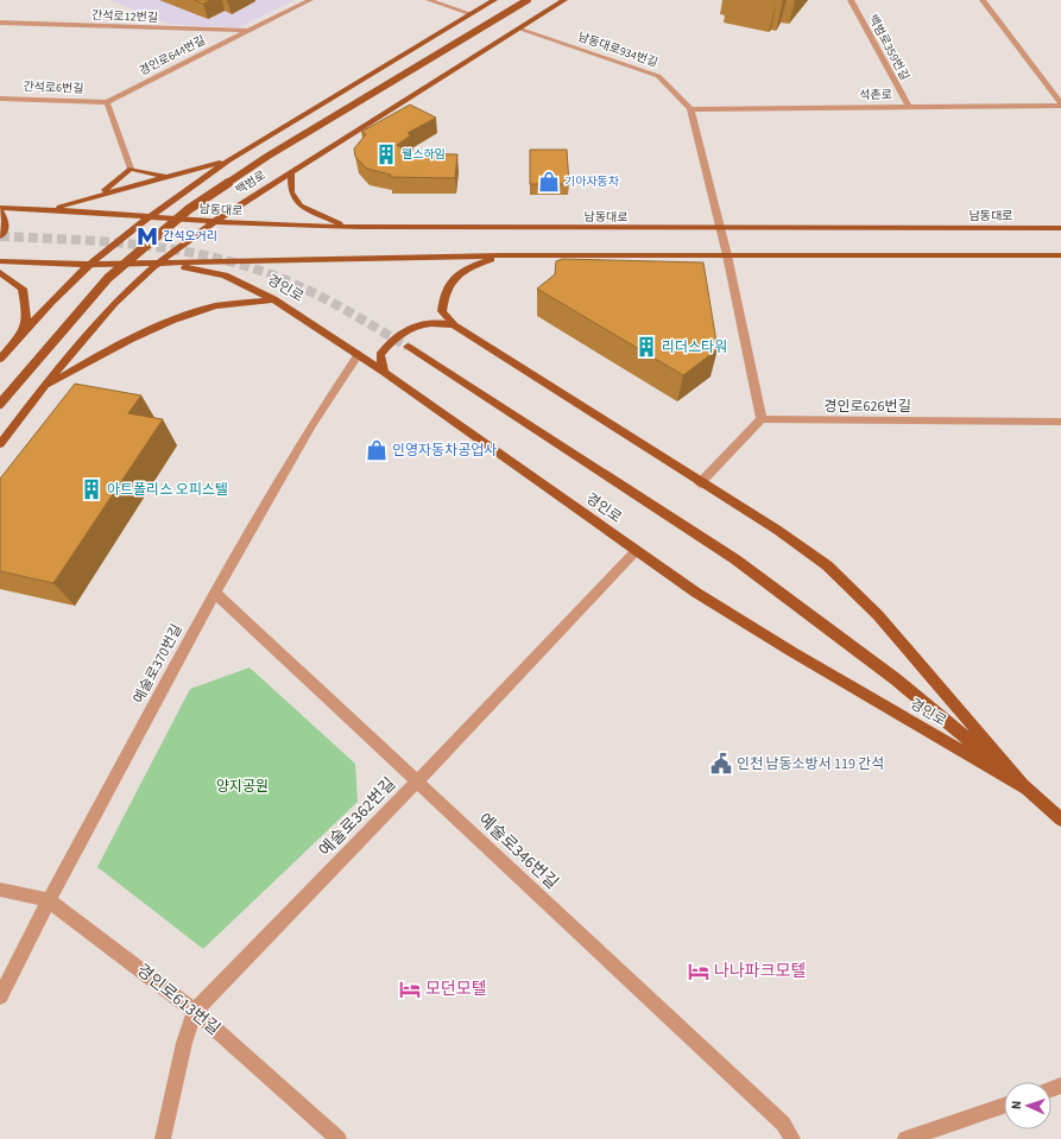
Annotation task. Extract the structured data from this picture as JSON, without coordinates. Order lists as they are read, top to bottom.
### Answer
{
  "streets": {
    "main road": ["백범로", "남동대로", "경인로"],
    "street": [
      "간석로12번길",
      "백범로359번길",
      "남동대로934번길",
      "경인로644번길",
      "간석로6번길",
      "석촌로",
      "경인로626번길",
      "예술로370번길",
      "예술로362번길",
      "예술로346번길",
      "경인로613번길"
    ]
  },
  "crossings": [
    ["간석로12번길", "경인로644번길"],
    ["백범로359번길", "석촌로"],
    ["남동대로934번길", "석촌로"],
    ["남동대로934번길", "백범로"],
    ["경인로644번길", "간석로6번길"],
    ["백범로", "남동대로"],
    ["백범로", "경인로"],
    ["경인로", "예술로370번길"],
    ["경인로", "예술로362번길"],
    ["예술로370번길", "예술로346번길"],
    ["예술로370번길", "경인로613번길"],
    ["예술로362번길", "예술로346번길"],
    ["예술로362번길", "경인로613번길"]
  ],
  "parks": ["양지공원"],
  "places": {
    "building": ["웰스하임", "리더스타워", "아트폴리스 오피스텔"],
    "shop": ["기아자동차", "인영자동차공업사"],
    "metro station": ["간석오거리"],
    "public building": ["인천 남동소방서 119 간석"],
    "hotel": ["나나파크모텔", "모던모텔"]
  },
  "north": "left"
}
